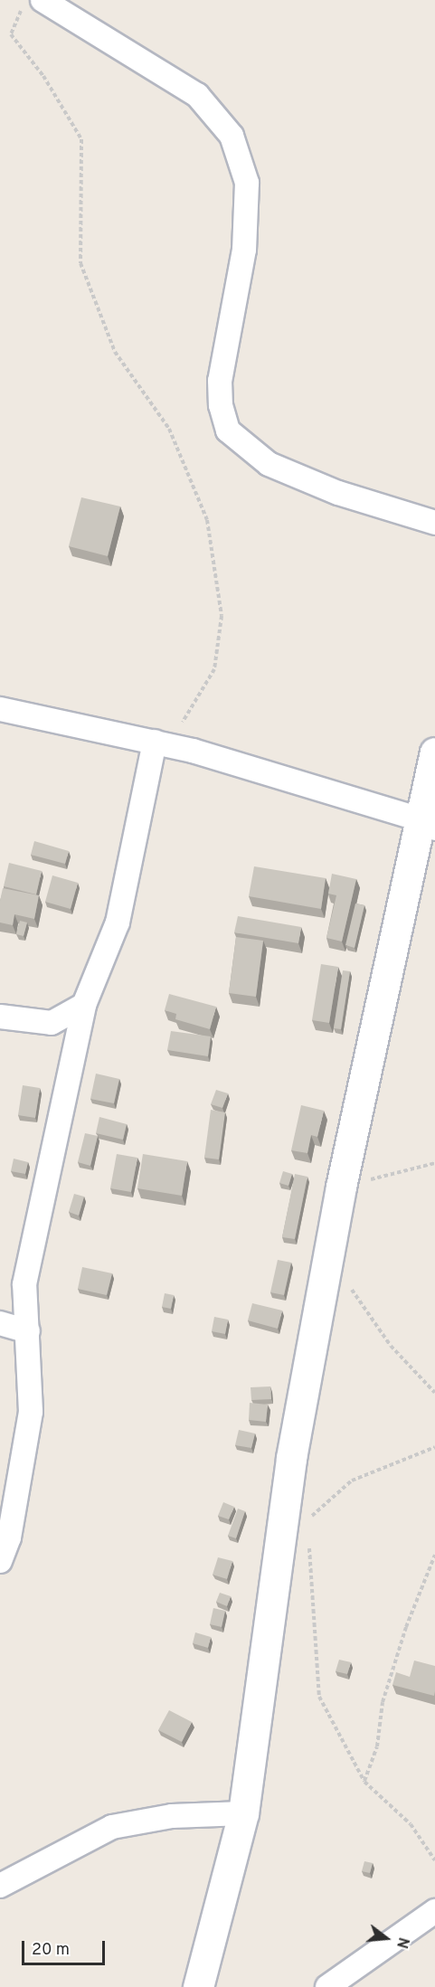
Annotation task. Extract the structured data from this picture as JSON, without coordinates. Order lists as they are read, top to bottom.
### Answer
{
  "scale_bar": "20 m",
  "north": "right"
}
